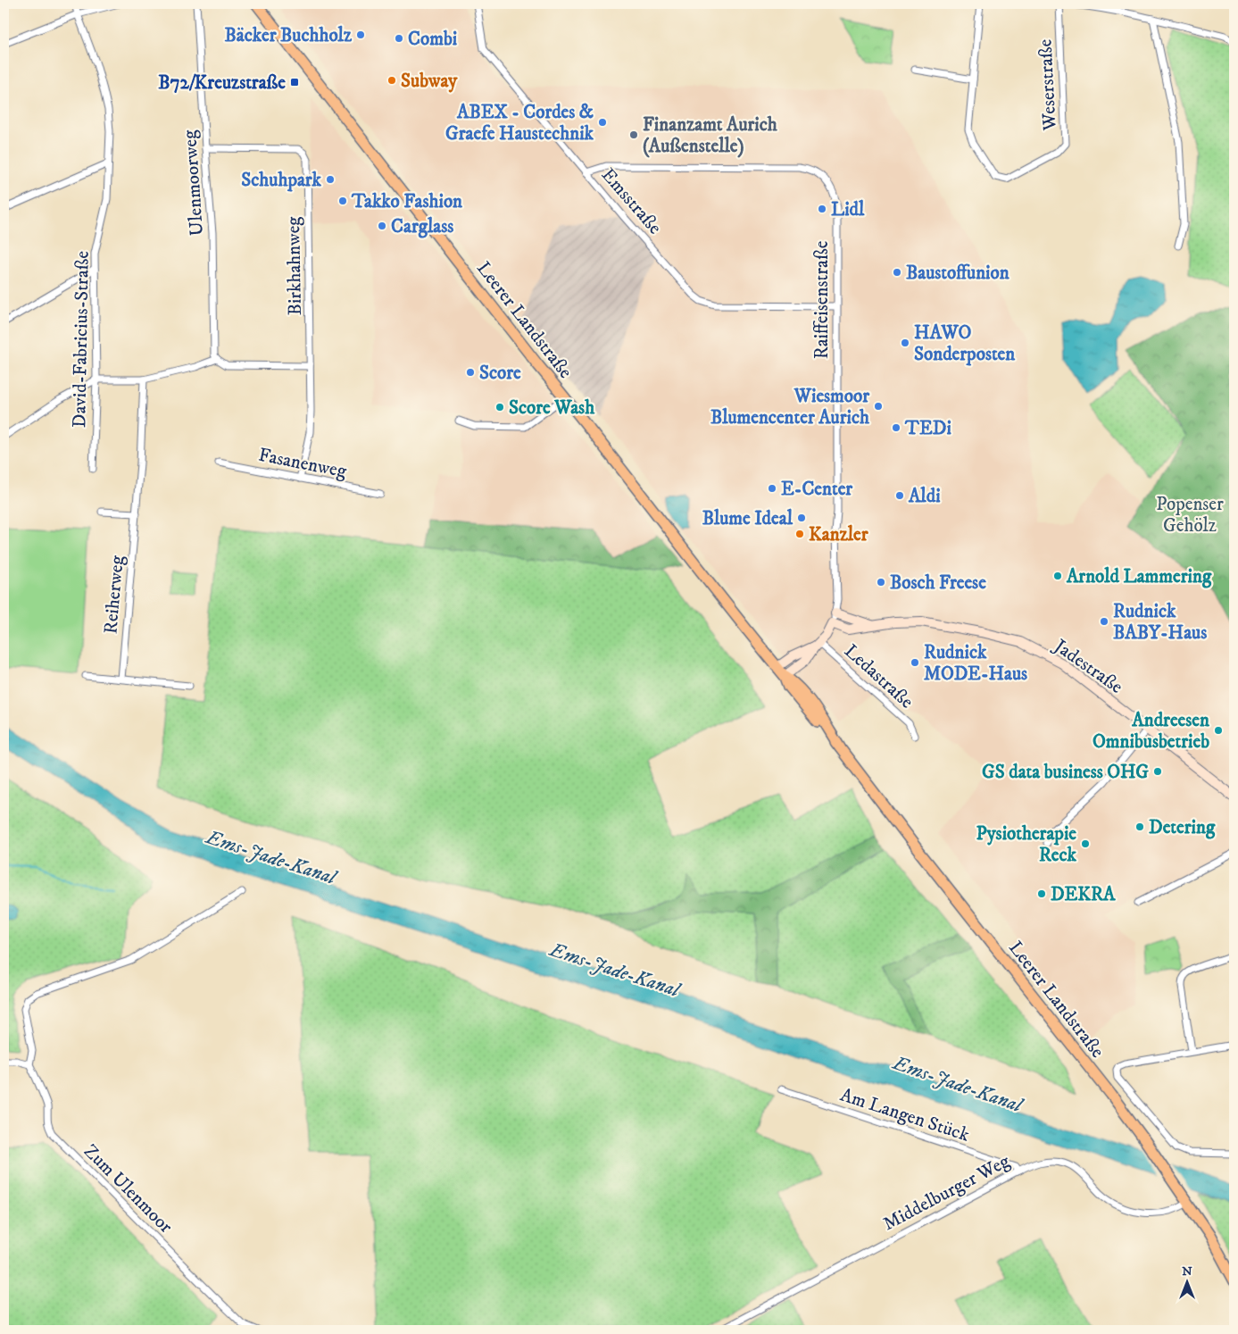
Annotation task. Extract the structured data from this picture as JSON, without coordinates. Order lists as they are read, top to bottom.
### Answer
{
  "streets": {
    "main road": ["Leerer Landstraße"],
    "street": [
      "Weserstraße",
      "Ulenmoorweg",
      "Emsstraße",
      "Birkhahnweg",
      "Raiffeisenstraße",
      "David-Fabricius-Straße",
      "Fasanenweg",
      "Reiherweg",
      "Jadestraße",
      "Ledastraße",
      "Am Langen Stück",
      "Zum Ulenmoor",
      "Middelburger Weg"
    ]
  },
  "crossings": [
    ["Ulenmoorweg", "Birkhahnweg"],
    ["Emsstraße", "Raiffeisenstraße"],
    ["Birkhahnweg", "Fasanenweg"],
    ["Raiffeisenstraße", "Jadestraße"],
    ["Leerer Landstraße", "Middelburger Weg"],
    ["Am Langen Stück", "Middelburger Weg"]
  ],
  "water": ["Ems-Jade-Kanal"],
  "parks": ["Popenser Gehölz"],
  "places": {
    "other": [
      "Bäcker Buchholz",
      "Combi",
      "Subway",
      "ABEX - Cordes & Graefe Haustechnik",
      "Finanzamt Aurich (Außenstelle)",
      "Schuhpark",
      "Takko Fashion",
      "Lidl",
      "Carglass",
      "Baustoffunion",
      "HAWO Sonderposten",
      "Score",
      "Wiesmoor Blumencenter Aurich",
      "Score Wash",
      "TEDi",
      "E-Center",
      "Aldi",
      "Blume Ideal",
      "Kanzler",
      "Arnold Lammering",
      "Bosch Freese",
      "Rudnick BABY-Haus",
      "Rudnick MODE-Haus",
      "Andreesen Omnibusbetrieb",
      "GS data business OHG",
      "Detering",
      "Pysiotherapie Reck",
      "DEKRA"
    ],
    "transit": ["B72/Kreuzstraße"]
  },
  "north": "top"
}
